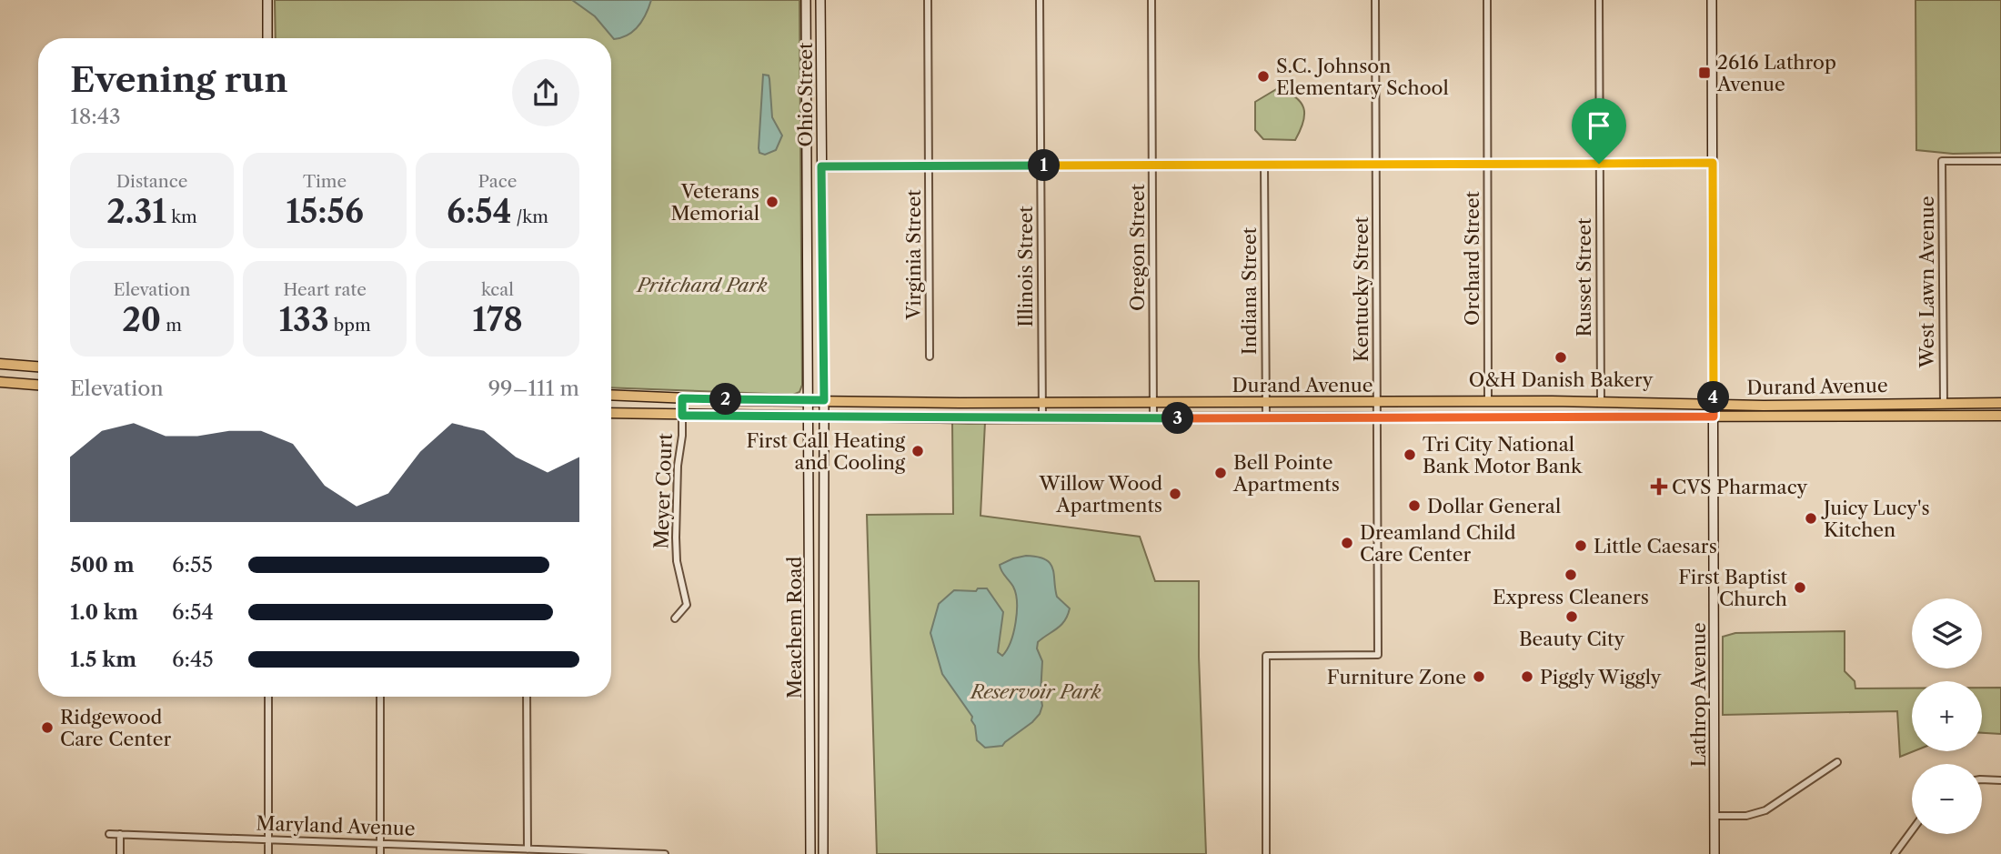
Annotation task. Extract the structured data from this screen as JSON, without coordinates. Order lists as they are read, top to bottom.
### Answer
{
  "streets": {
    "main road": ["Durand Avenue"],
    "street": [
      "Ohio Street",
      "Oregon Street",
      "Virginia Street",
      "Orchard Street",
      "Illinois Street",
      "Russet Street",
      "West Lawn Avenue",
      "Kentucky Street",
      "Indiana Street",
      "Meyer Court",
      "Meachem Road",
      "Lathrop Avenue",
      "Maryland Avenue"
    ]
  },
  "crossings": [
    ["Ohio Street", "Durand Avenue"],
    ["Ohio Street", "Meachem Road"],
    ["Oregon Street", "Durand Avenue"],
    ["Orchard Street", "Durand Avenue"],
    ["Illinois Street", "Durand Avenue"],
    ["Russet Street", "Durand Avenue"],
    ["West Lawn Avenue", "Durand Avenue"],
    ["Kentucky Street", "Durand Avenue"],
    ["Indiana Street", "Durand Avenue"],
    ["Durand Avenue", "Meyer Court"],
    ["Durand Avenue", "Meachem Road"],
    ["Durand Avenue", "Lathrop Avenue"]
  ],
  "parks": ["Pritchard Park", "Reservoir Park"],
  "places": {
    "transit": ["2616 Lathrop Avenue"],
    "other": [
      "S.C. Johnson Elementary School",
      "Veterans Memorial",
      "O&H Danish Bakery",
      "First Call Heating and Cooling",
      "Tri City National Bank Motor Bank",
      "Bell Pointe Apartments",
      "Willow Wood Apartments",
      "Dollar General",
      "Juicy Lucy's Kitchen",
      "Dreamland Child Care Center",
      "Little Caesars",
      "Express Cleaners",
      "First Baptist Church",
      "Beauty City",
      "Furniture Zone",
      "Piggly Wiggly",
      "Ridgewood Care Center"
    ],
    "health": ["CVS Pharmacy"]
  },
  "page": {
    "heading": ["Evening run", "18:43"],
    "stats": [
      ["Distance", "2.31 km"],
      ["Time", "15:56"],
      ["Pace", "6:54 /km"],
      ["Elevation", "20 m"],
      ["Heart rate", "133 bpm"],
      ["kcal", "178"]
    ],
    "pins": [
      "1",
      "4",
      "2",
      "3"
    ],
    "chart": ["Elevation", "99–111 m"],
    "list": [
      {
        "name": "500 m",
        "note": "6:55"
      },
      {
        "name": "1.0 km",
        "note": "6:54"
      },
      {
        "name": "1.5 km",
        "note": "6:45"
      }
    ],
    "map_buttons": ["+", "−"]
  }
}
